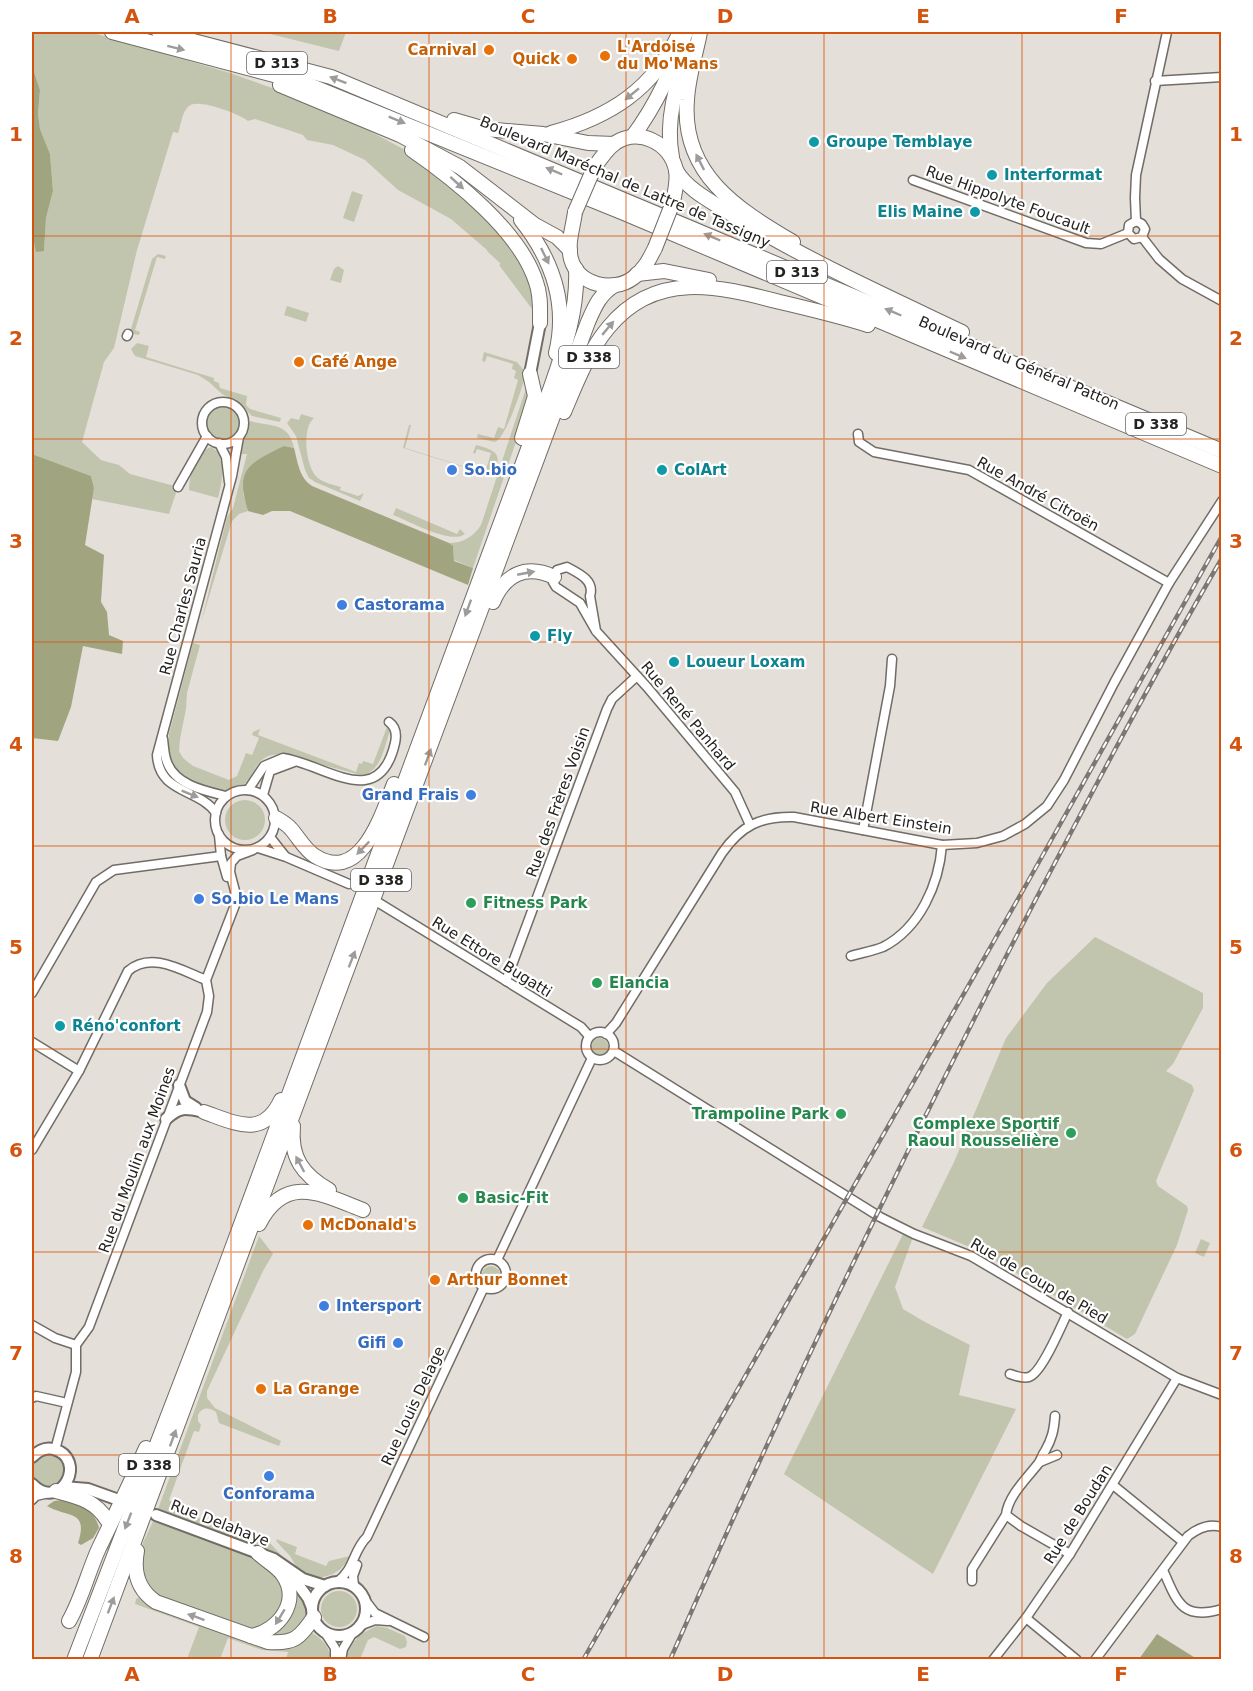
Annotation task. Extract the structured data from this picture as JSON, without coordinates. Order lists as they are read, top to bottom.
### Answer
{
  "streets": {
    "main road": [
      "D 313",
      "Boulevard Maréchal de Lattre de Tassigny",
      "D 338",
      "Boulevard du Général Patton"
    ],
    "street": [
      "Rue Hippolyte Foucault",
      "Rue André Citroën",
      "Rue Charles Sauria",
      "Rue René Panhard",
      "Rue des Frères Voisin",
      "Rue Albert Einstein",
      "Rue Ettore Bugatti",
      "Rue du Moulin aux Moines",
      "Rue de Coup de Pied",
      "Rue Louis Delage",
      "Rue de Boudan",
      "Rue Delahaye"
    ]
  },
  "crossings": [
    ["D 313", "Boulevard Maréchal de Lattre de Tassigny"],
    ["D 313", "D 338"],
    ["Boulevard Maréchal de Lattre de Tassigny", "D 338"],
    ["Boulevard Maréchal de Lattre de Tassigny", "Boulevard du Général Patton"],
    ["D 338", "Boulevard du Général Patton"],
    ["Rue André Citroën", "Rue Albert Einstein"],
    ["Rue Charles Sauria", "Rue du Moulin aux Moines"],
    ["Rue René Panhard", "Rue des Frères Voisin"],
    ["Rue René Panhard", "Rue Albert Einstein"],
    ["Rue des Frères Voisin", "Rue Ettore Bugatti"],
    ["Rue Albert Einstein", "Rue Ettore Bugatti"],
    ["Rue Albert Einstein", "Rue de Coup de Pied"],
    ["Rue Ettore Bugatti", "Rue de Coup de Pied"],
    ["Rue de Coup de Pied", "Rue de Boudan"],
    ["Rue Louis Delage", "Rue Delahaye"]
  ],
  "places": [
    "Carnival",
    "L'Ardoise du Mo'Mans",
    "Quick",
    "Groupe Temblaye",
    "Interformat",
    "Elis Maine",
    "Café Ange",
    "So.bio",
    "ColArt",
    "Castorama",
    "Fly",
    "Loueur Loxam",
    "Grand Frais",
    "So.bio Le Mans",
    "Fitness Park",
    "Elancia",
    "Réno'confort",
    "Trampoline Park",
    "Complexe Sportif Raoul Rousselière",
    "Basic-Fit",
    "McDonald's",
    "Arthur Bonnet",
    "Intersport",
    "Gifi",
    "La Grange",
    "Conforama"
  ],
  "grid": {
    "columns": [
      "A",
      "B",
      "C",
      "D",
      "E",
      "F"
    ],
    "rows": [
      "1",
      "2",
      "3",
      "4",
      "5",
      "6",
      "7",
      "8"
    ]
  }
}
